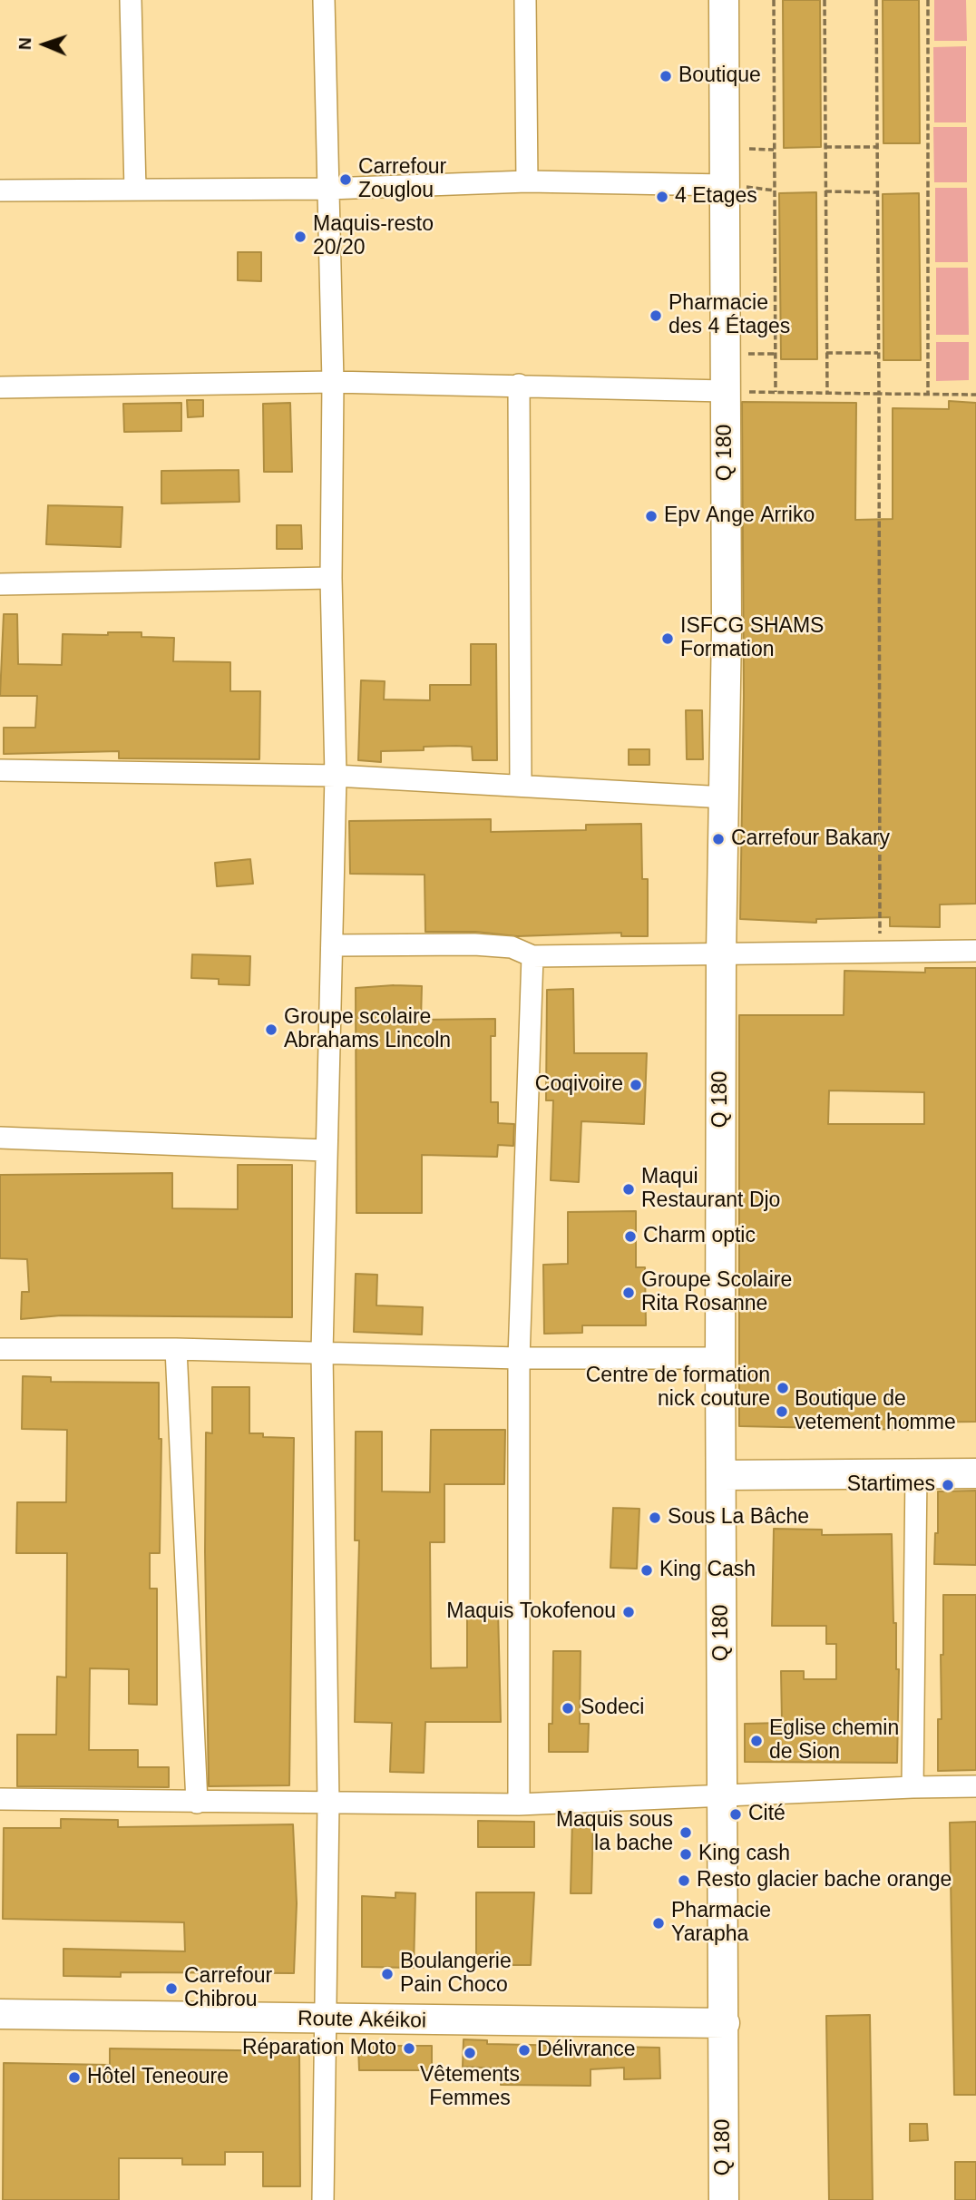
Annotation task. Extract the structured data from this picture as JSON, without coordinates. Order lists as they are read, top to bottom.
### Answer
{
  "streets": {
    "street": ["Q 180", "Route Akéikoi"]
  },
  "crossings": [
    ["Q 180", "Route Akéikoi"]
  ],
  "places": [
    "Boutique",
    "Carrefour Zouglou",
    "4 Etages",
    "Maquis-resto 20/20",
    "Pharmacie des 4 Étages",
    "Epv Ange Arriko",
    "ISFCG SHAMS Formation",
    "Carrefour Bakary",
    "Groupe scolaire Abrahams Lincoln",
    "Coqivoire",
    "Maqui Restaurant Djo",
    "Charm optic",
    "Groupe Scolaire Rita Rosanne",
    "Centre de formation nick couture",
    "Boutique de vetement homme",
    "Startimes",
    "Sous La Bâche",
    "King Cash",
    "Maquis Tokofenou",
    "Sodeci",
    "Eglise chemin de Sion",
    "Cité",
    "Maquis sous la bache",
    "King cash",
    "Resto glacier bache orange",
    "Pharmacie Yarapha",
    "Boulangerie Pain Choco",
    "Carrefour Chibrou",
    "Réparation Moto",
    "Délivrance",
    "Vêtements Femmes",
    "Hôtel Teneoure"
  ],
  "north": "left"
}
